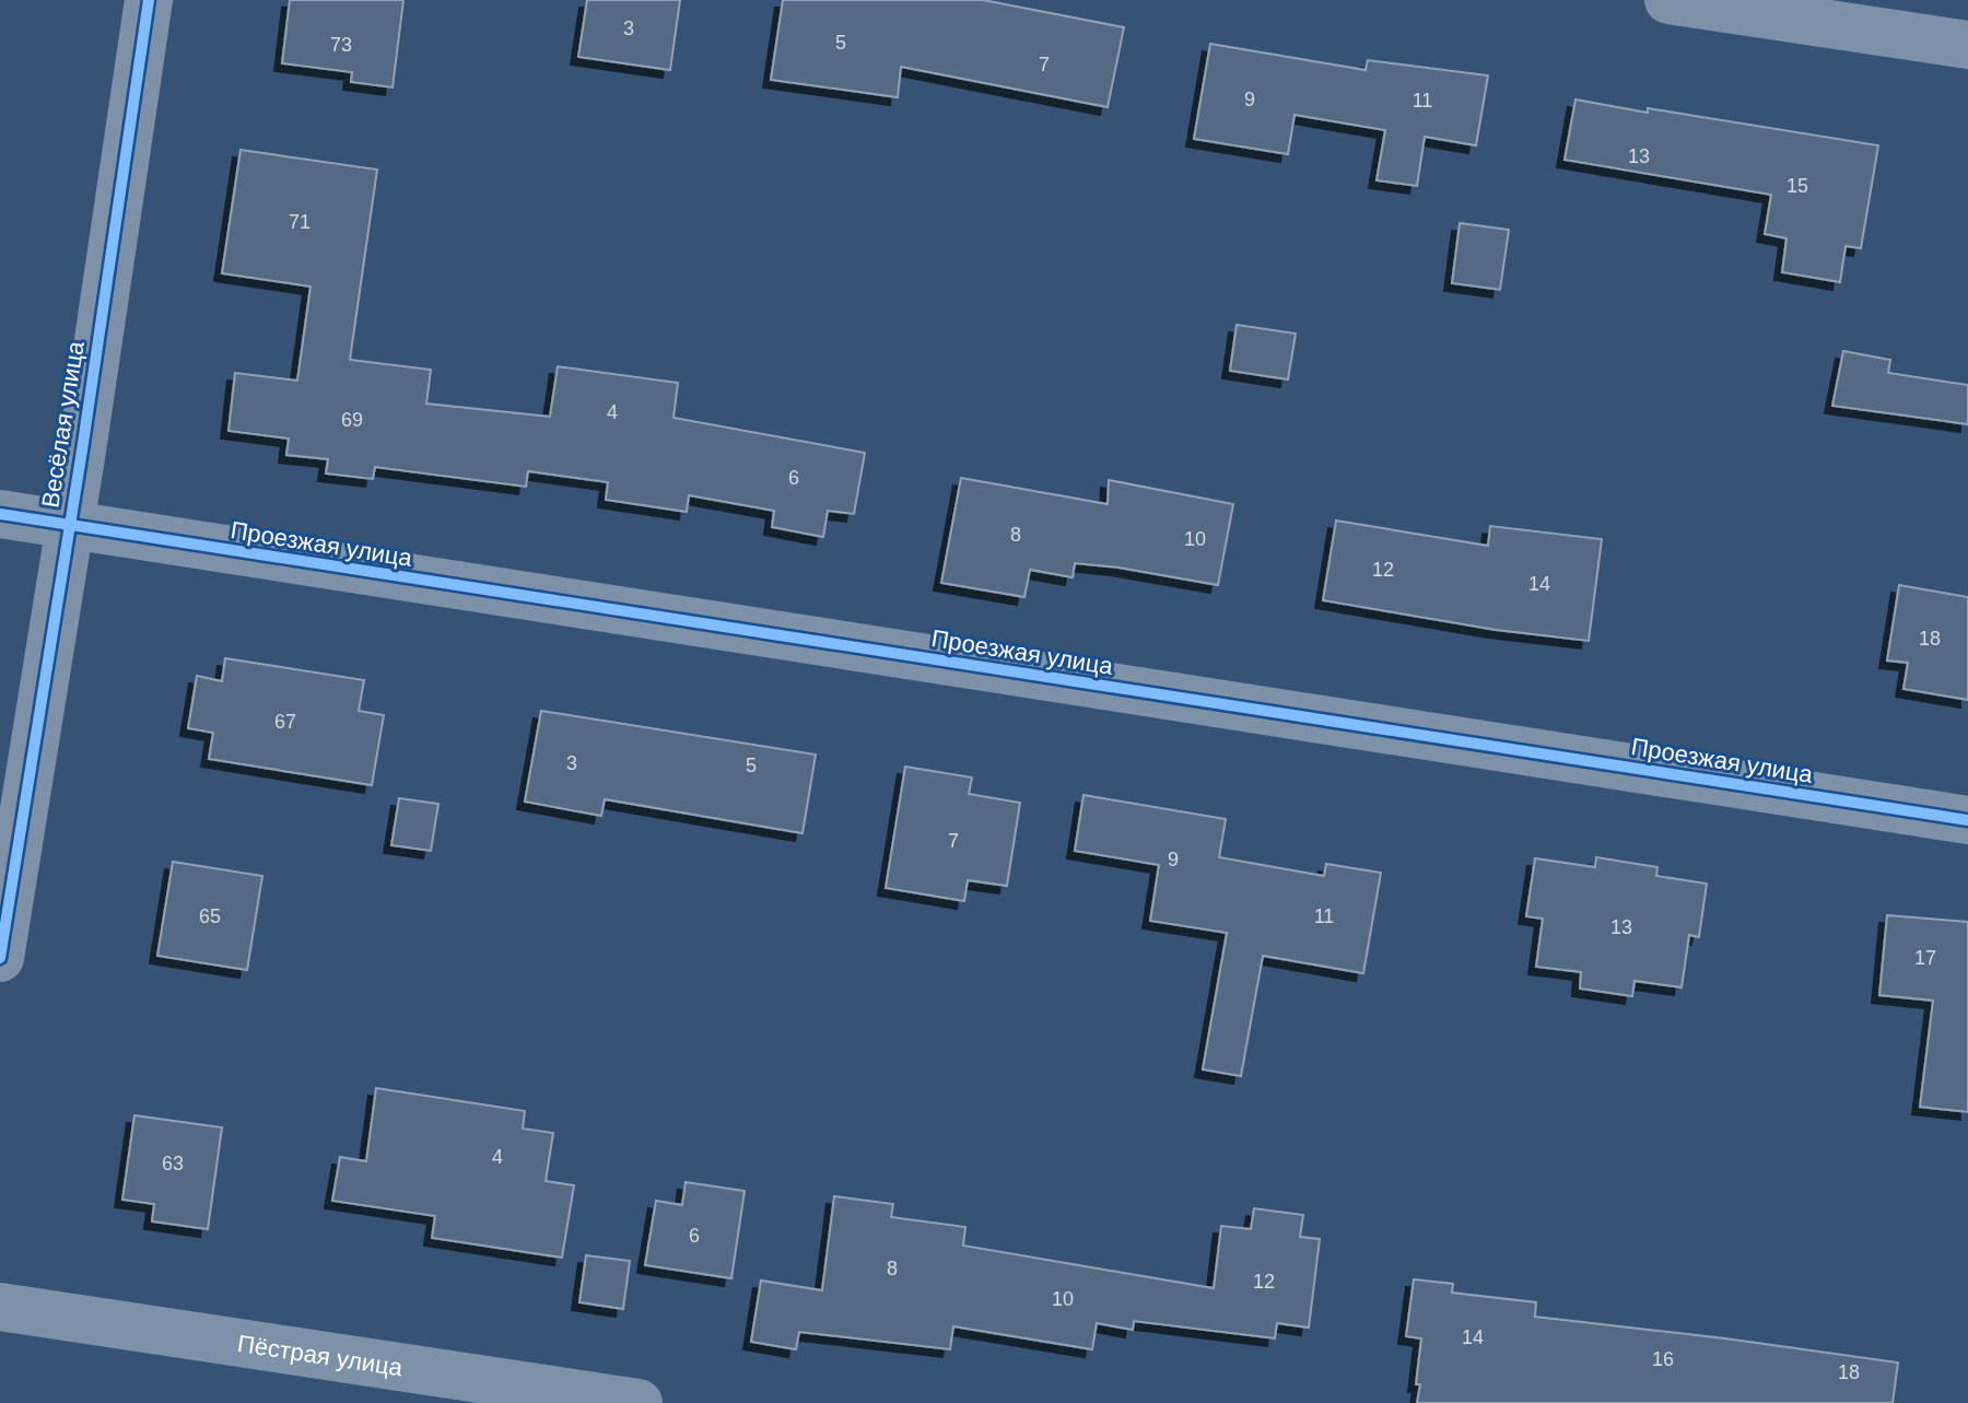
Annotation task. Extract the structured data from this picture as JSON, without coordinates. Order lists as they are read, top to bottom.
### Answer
{
  "streets": {
    "street": ["Весёлая улица", "Проезжая улица", "Пёстрая улица"]
  },
  "crossings": [
    ["Весёлая улица", "Проезжая улица"]
  ],
  "house_numbers": [
    "3",
    "5",
    "73",
    "7",
    "9",
    "11",
    "13",
    "15",
    "71",
    "4",
    "69",
    "6",
    "8",
    "10",
    "12",
    "14",
    "18",
    "67",
    "3",
    "5",
    "7",
    "9",
    "65",
    "11",
    "13",
    "17",
    "4",
    "63",
    "6",
    "8",
    "12",
    "10",
    "14",
    "16",
    "18"
  ]
}
